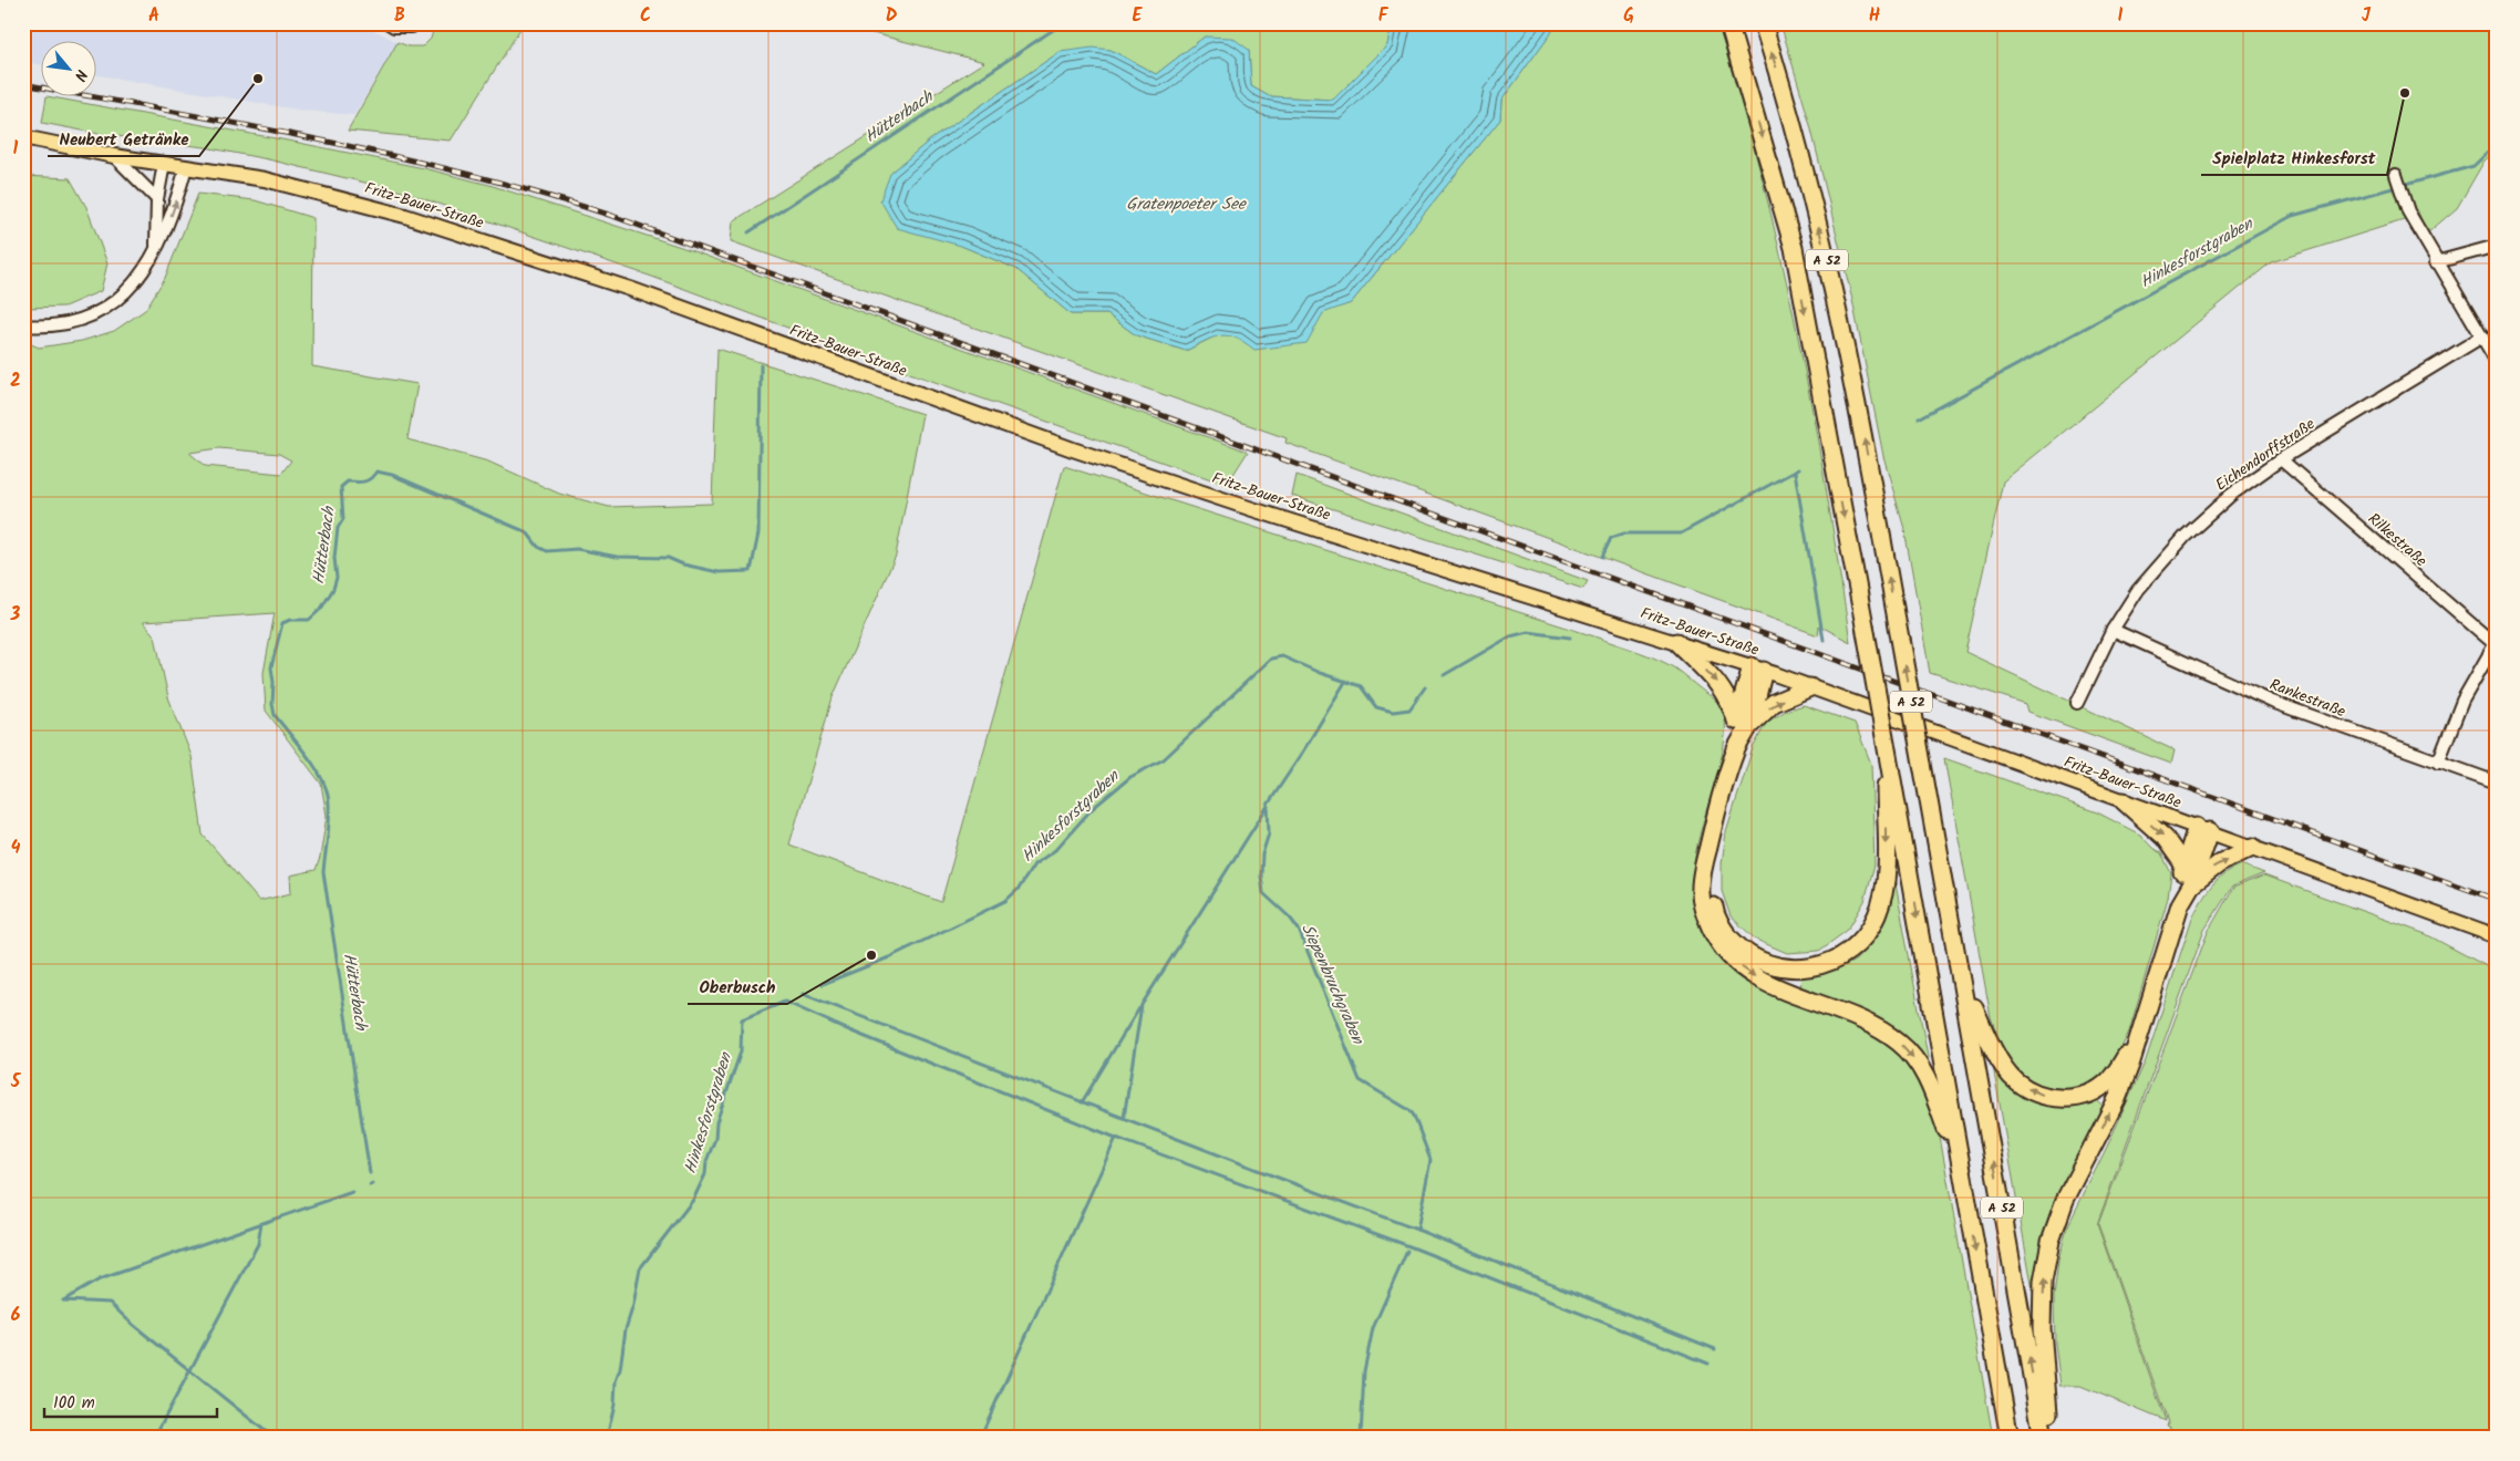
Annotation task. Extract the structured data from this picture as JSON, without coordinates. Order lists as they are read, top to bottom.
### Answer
{
  "streets": {
    "highway": ["A 52"],
    "main road": ["Fritz-Bauer-Straße"],
    "street": ["Eichendorffstraße", "Rilkestraße", "Rankestraße"]
  },
  "crossings": [
    ["Eichendorffstraße", "Rilkestraße"],
    ["Eichendorffstraße", "Rankestraße"]
  ],
  "water": [
    "Hütterbach",
    "Gratenpoeter See",
    "Hinkesforstgraben",
    "Siepenbruchgraben"
  ],
  "places": ["Neubert Getränke", "Spielplatz Hinkesforst", "Oberbusch"],
  "scale_bar": "100 m",
  "north": "bottom right",
  "grid": {
    "columns": [
      "A",
      "B",
      "C",
      "D",
      "E",
      "F",
      "G",
      "H",
      "I",
      "J"
    ],
    "rows": [
      "1",
      "2",
      "3",
      "4",
      "5",
      "6"
    ]
  }
}
